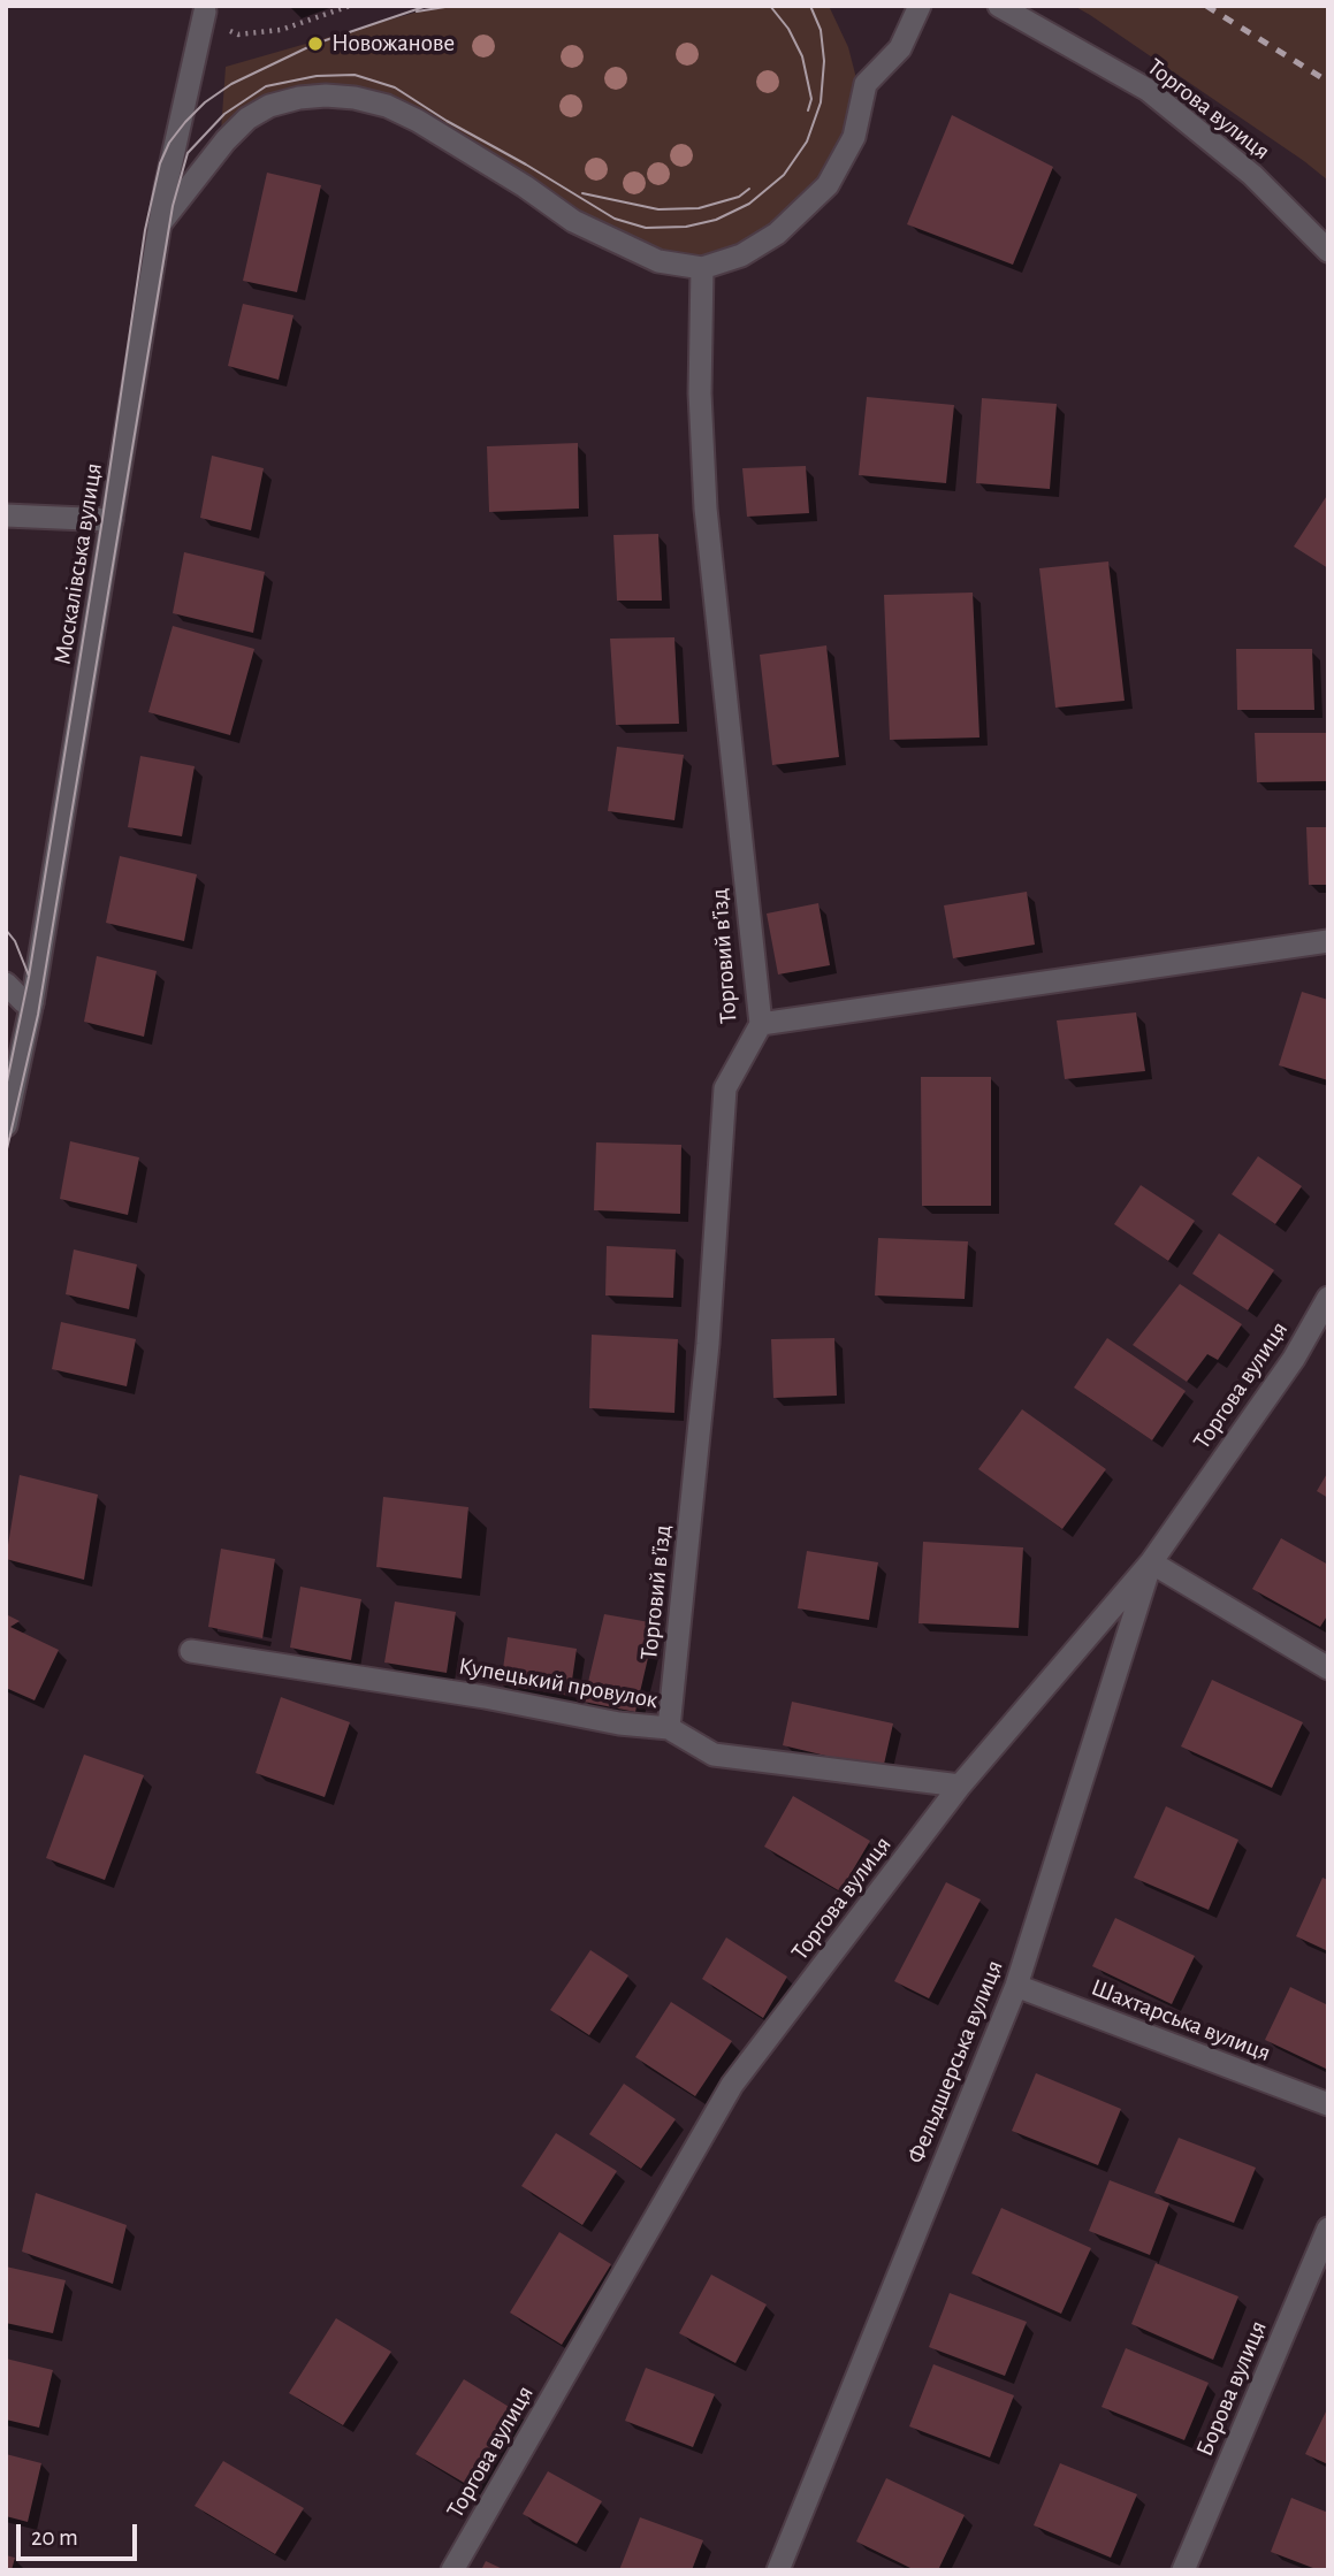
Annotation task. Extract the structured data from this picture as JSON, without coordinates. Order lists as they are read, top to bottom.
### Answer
{
  "streets": {
    "street": [
      "Торгова вулиця",
      "Москалівська вулиця",
      "Торговий в’їзд",
      "Купецький провулок",
      "Шахтарська вулиця",
      "Фельдшерська вулиця",
      "Борова вулиця"
    ]
  },
  "crossings": [
    ["Торгова вулиця", "Купецький провулок"],
    ["Торгова вулиця", "Фельдшерська вулиця"],
    ["Торговий в’їзд", "Купецький провулок"],
    ["Шахтарська вулиця", "Фельдшерська вулиця"]
  ],
  "places": ["Новожанове"],
  "scale_bar": "20 m"
}
